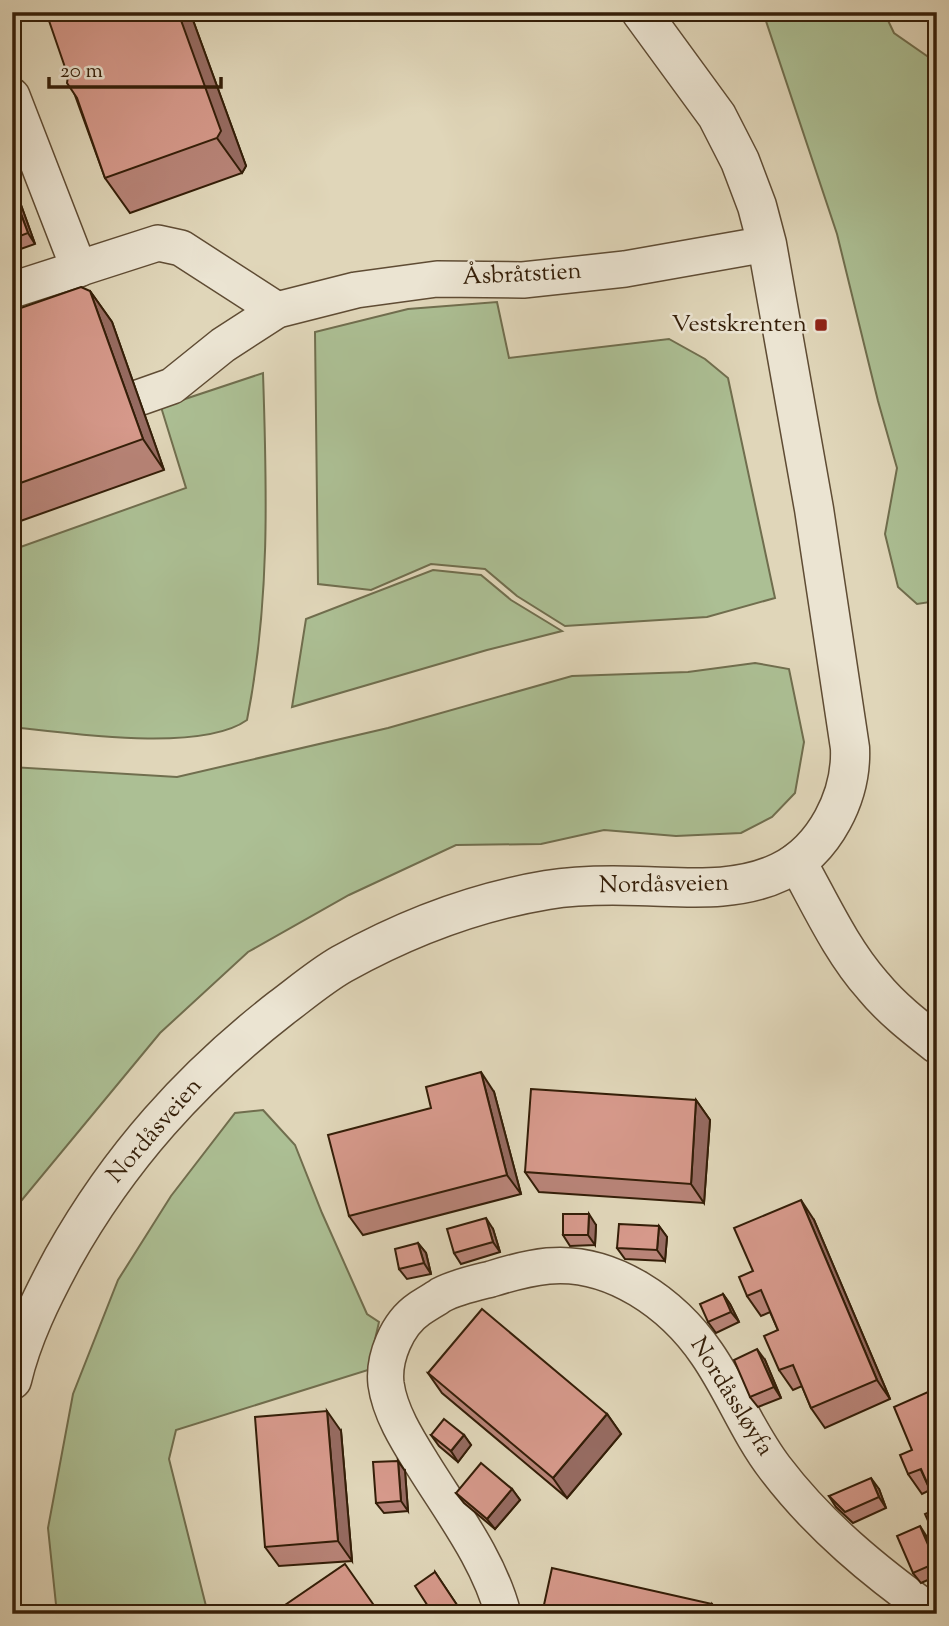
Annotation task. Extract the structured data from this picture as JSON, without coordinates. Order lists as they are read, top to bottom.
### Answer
{
  "streets": {
    "street": ["Nordåsveien"],
    "lane": ["Åsbråtstien", "Nordåssløyfa"]
  },
  "crossings": [
    ["Åsbråtstien", "Nordåsveien"]
  ],
  "places": {
    "transit": ["Vestskrenten"]
  },
  "scale_bar": "20 m"
}
